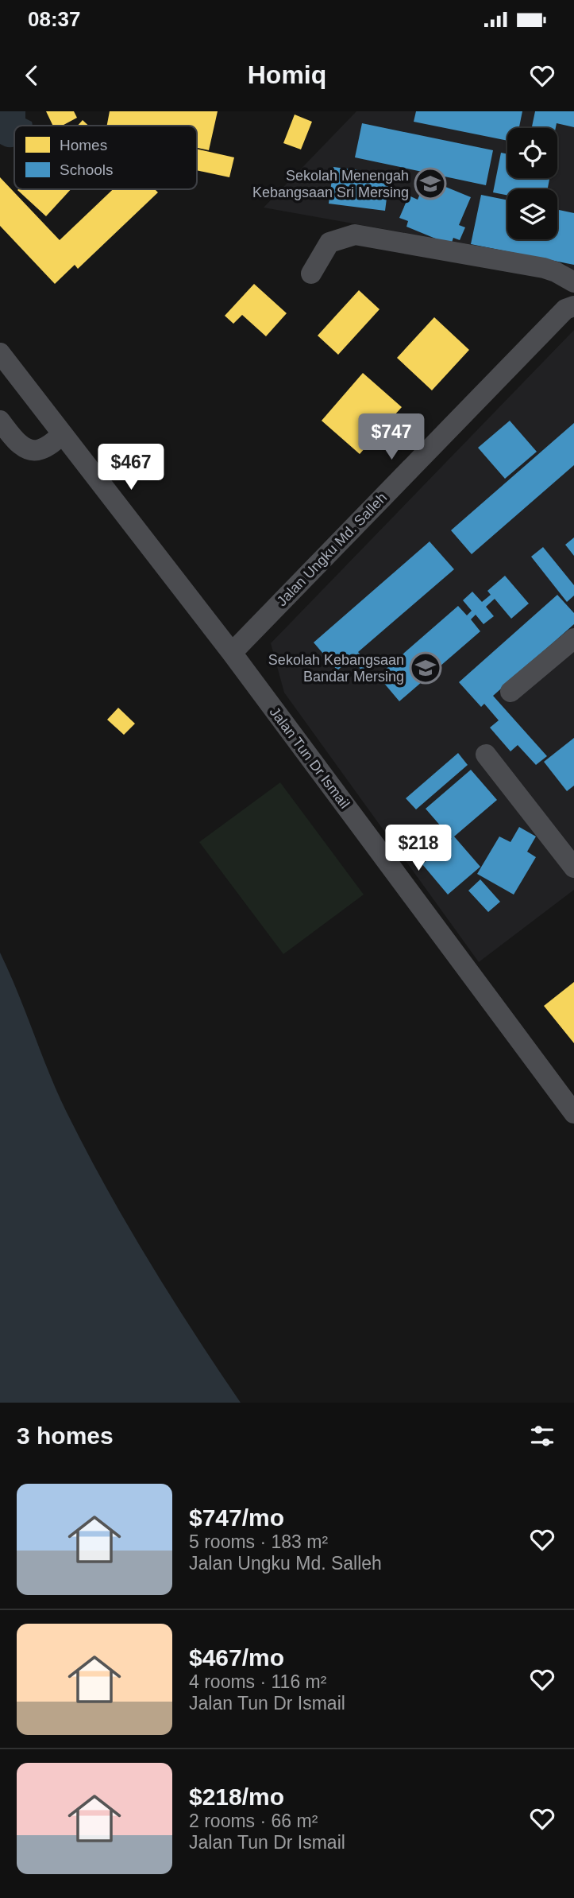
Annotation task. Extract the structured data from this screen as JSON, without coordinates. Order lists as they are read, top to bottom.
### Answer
{
  "streets": {
    "street": ["Jalan Ungku Md. Salleh", "Jalan Tun Dr Ismail"]
  },
  "crossings": [
    ["Jalan Ungku Md. Salleh", "Jalan Tun Dr Ismail"]
  ],
  "places": {
    "school or university": ["Sekolah Menengah Kebangsaan Sri Mersing", "Sekolah Kebangsaan Bandar Mersing"]
  },
  "legend": ["Homes", "Schools"],
  "page": {
    "status": "08:37",
    "header": "Homiq",
    "price": ["$747", "$467", "$218"],
    "heading": "3 homes",
    "list": [
      {
        "name": "$747/mo",
        "note": "5 rooms · 183 m² · Jalan Ungku Md. Salleh"
      },
      {
        "name": "$467/mo",
        "note": "4 rooms · 116 m² · Jalan Tun Dr Ismail"
      },
      {
        "name": "$218/mo",
        "note": "2 rooms · 66 m² · Jalan Tun Dr Ismail"
      }
    ]
  }
}
